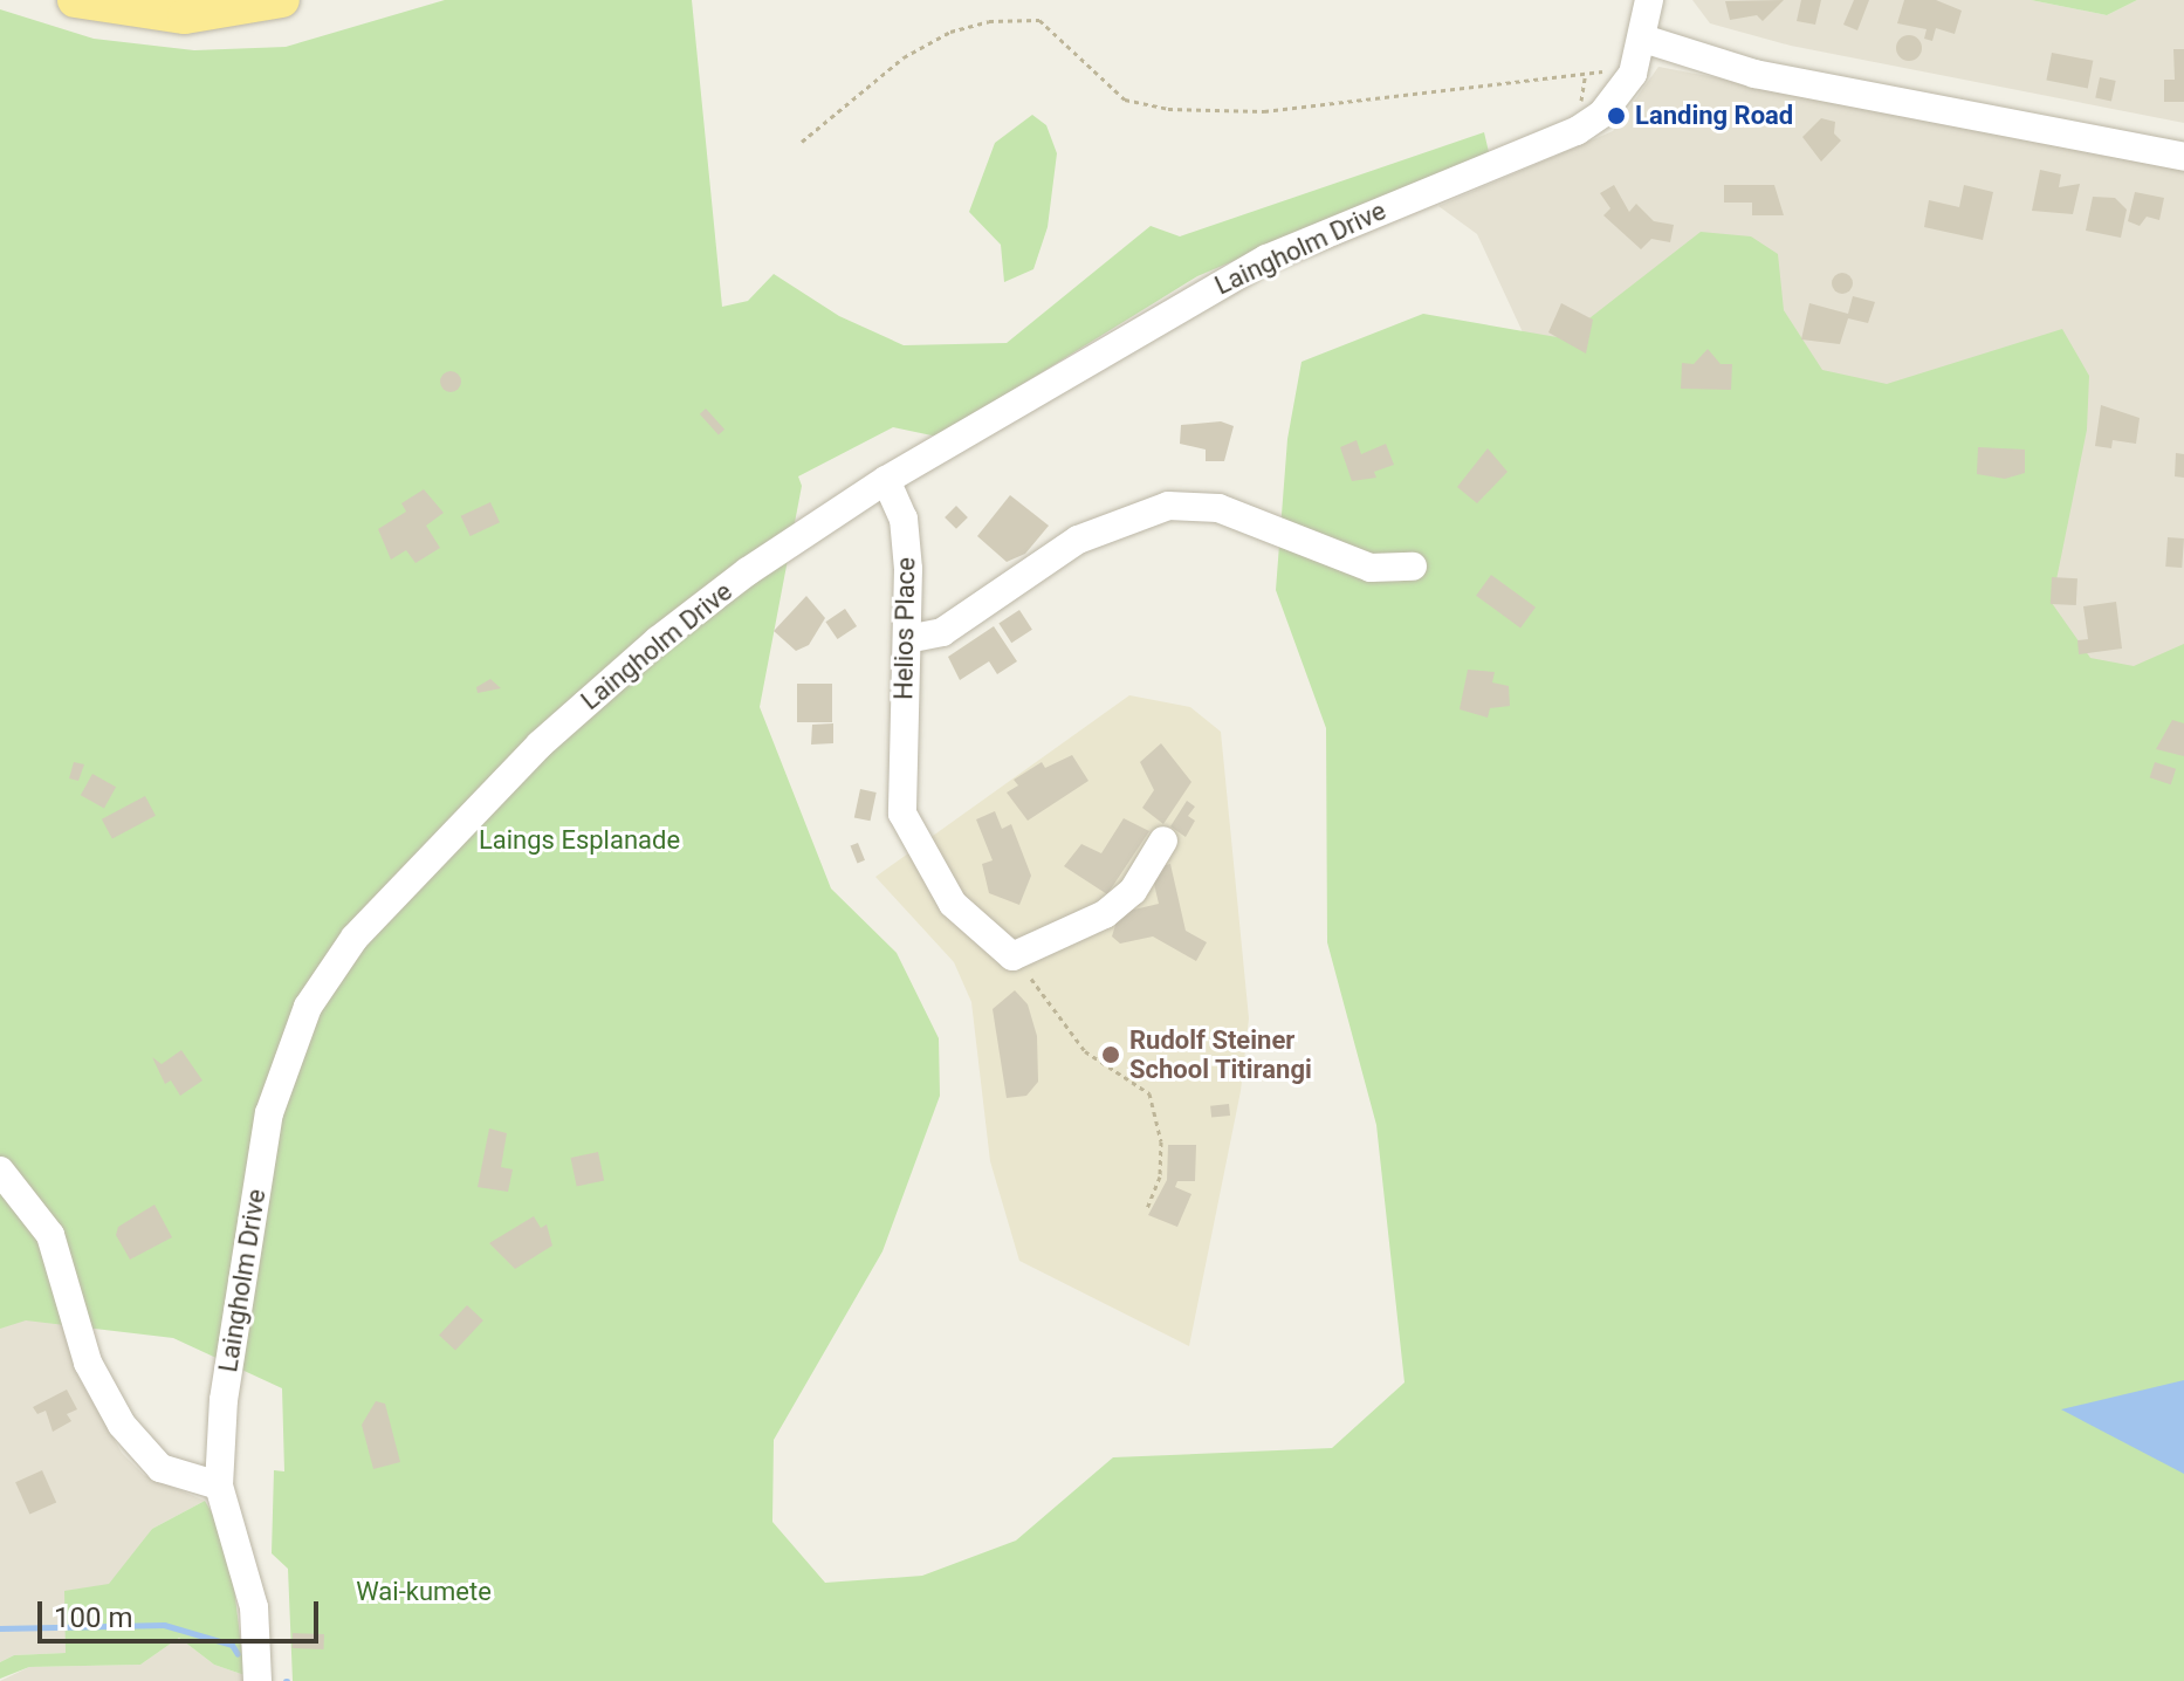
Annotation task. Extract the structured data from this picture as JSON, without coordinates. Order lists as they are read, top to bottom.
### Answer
{
  "streets": {
    "street": ["Laingholm Drive", "Helios Place"]
  },
  "crossings": [
    ["Laingholm Drive", "Helios Place"]
  ],
  "parks": ["Laings Esplanade", "Wai-kumete"],
  "places": ["Landing Road", "Rudolf Steiner School Titirangi"],
  "scale_bar": "100 m"
}
